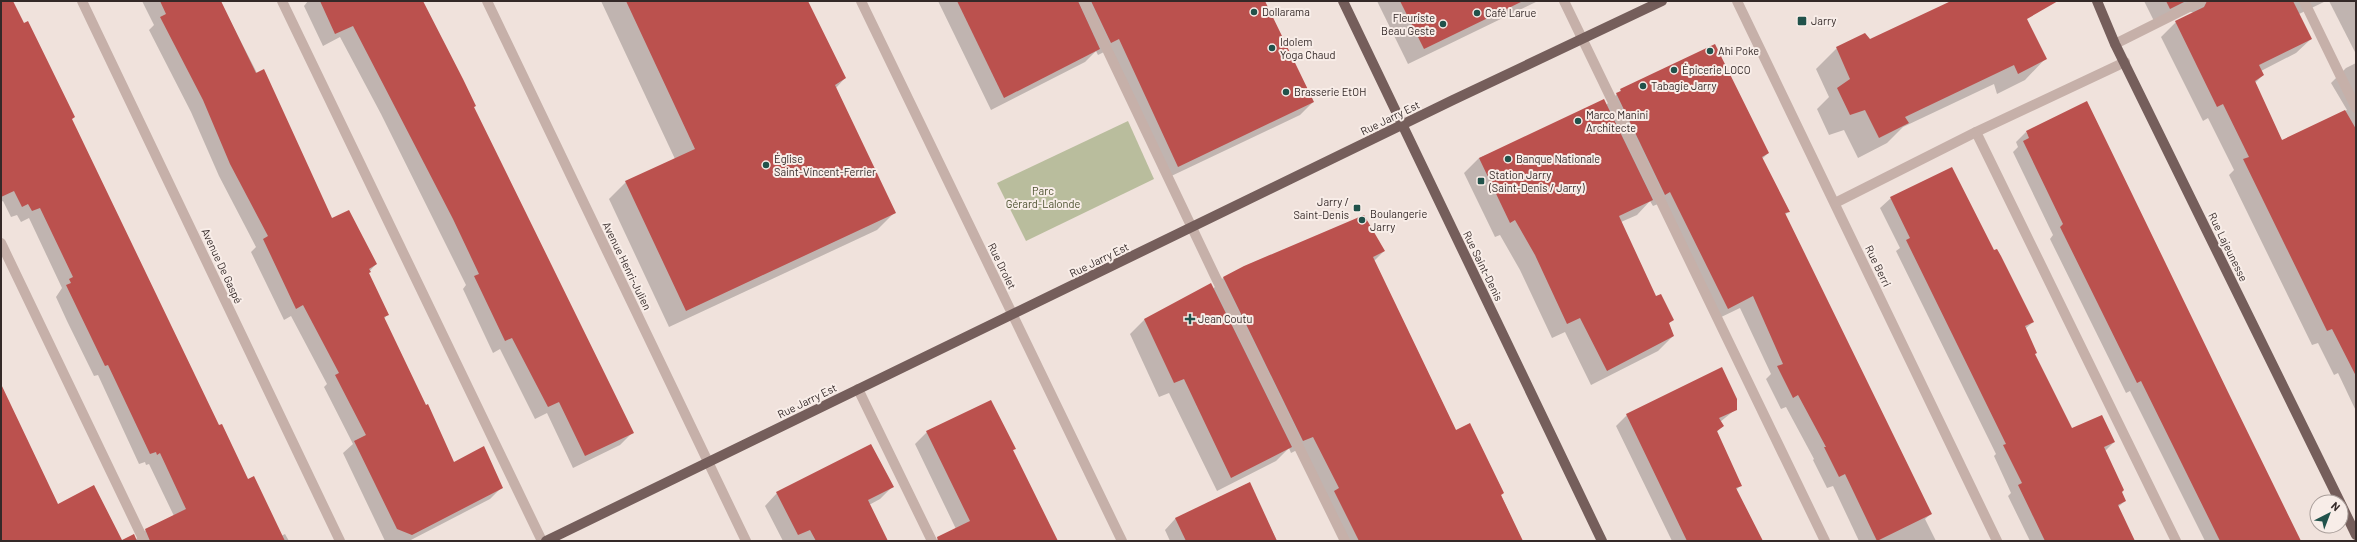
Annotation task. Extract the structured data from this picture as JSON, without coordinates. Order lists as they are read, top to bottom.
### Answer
{
  "streets": {
    "main road": ["Rue Jarry Est", "Rue Lajeunesse", "Rue Saint-Denis"],
    "street": [
      "Avenue De Gaspé",
      "Avenue Henri-Julien",
      "Rue Drolet",
      "Rue Berri"
    ]
  },
  "crossings": [
    ["Rue Jarry Est", "Avenue Henri-Julien"],
    ["Rue Jarry Est", "Rue Drolet"],
    ["Rue Jarry Est", "Rue Saint-Denis"]
  ],
  "parks": ["Parc Gérard-Lalonde"],
  "places": {
    "other": [
      "Dollarama",
      "Café Larue",
      "Fleuriste Beau Geste",
      "Idolem Yoga Chaud",
      "Ahi Poke",
      "Épicerie LOCO",
      "Tabagie Jarry",
      "Brasserie EtOH",
      "Marco Manini Architecte",
      "Banque Nationale",
      "Église Saint-Vincent-Ferrier",
      "Boulangerie Jarry"
    ],
    "transit": ["Jarry", "Station Jarry (Saint-Denis / Jarry)", "Jarry / Saint-Denis"],
    "health": ["Jean Coutu"]
  },
  "north": "top right"
}
